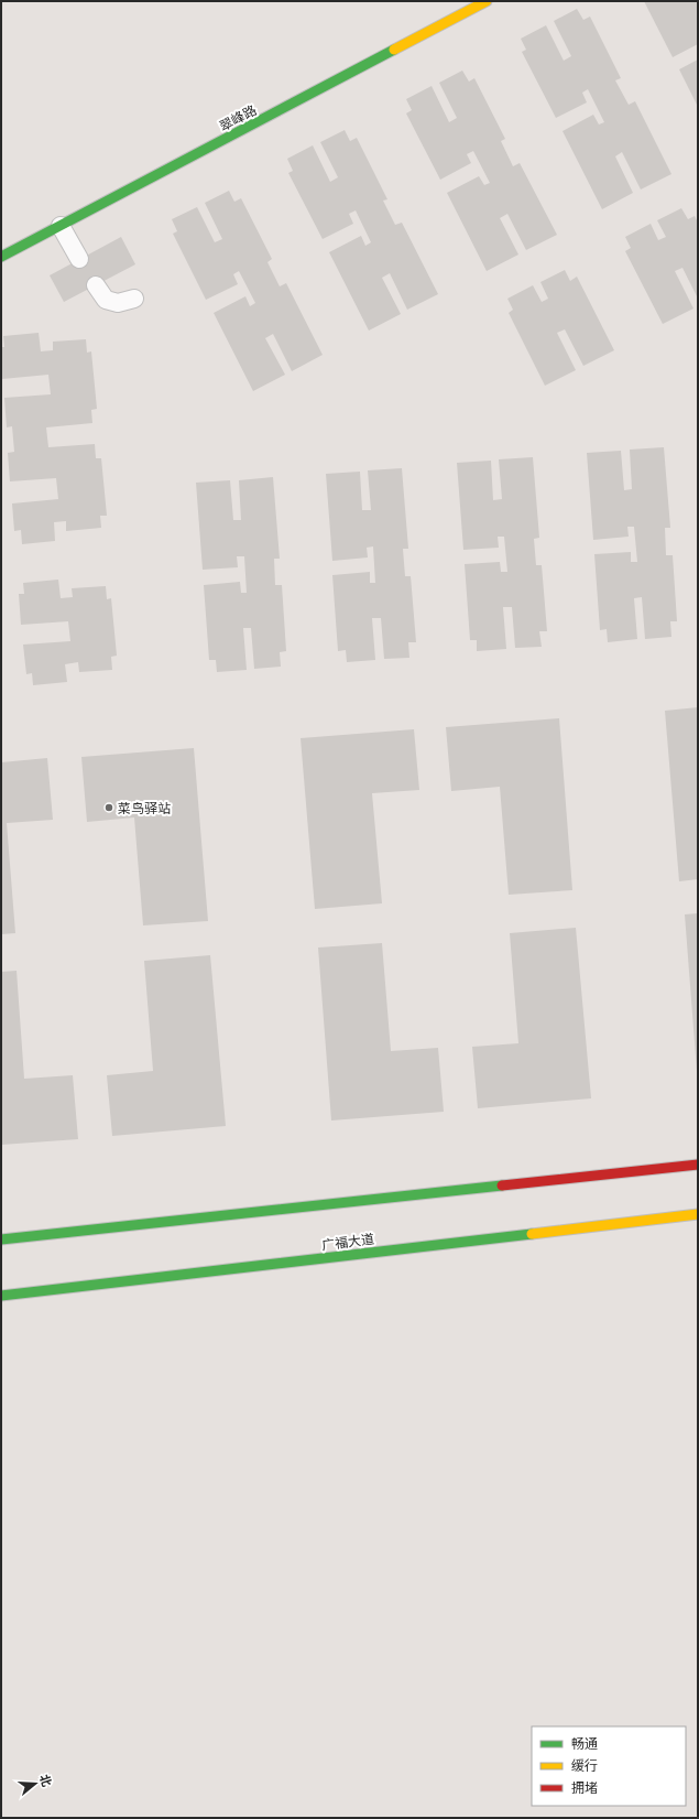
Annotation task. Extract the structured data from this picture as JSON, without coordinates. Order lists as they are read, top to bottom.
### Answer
{
  "streets": {
    "main road": ["翠峰路", "广福大道"]
  },
  "places": ["菜鸟驿站"],
  "legend": ["畅通", "缓行", "拥堵"],
  "north": "right"
}
